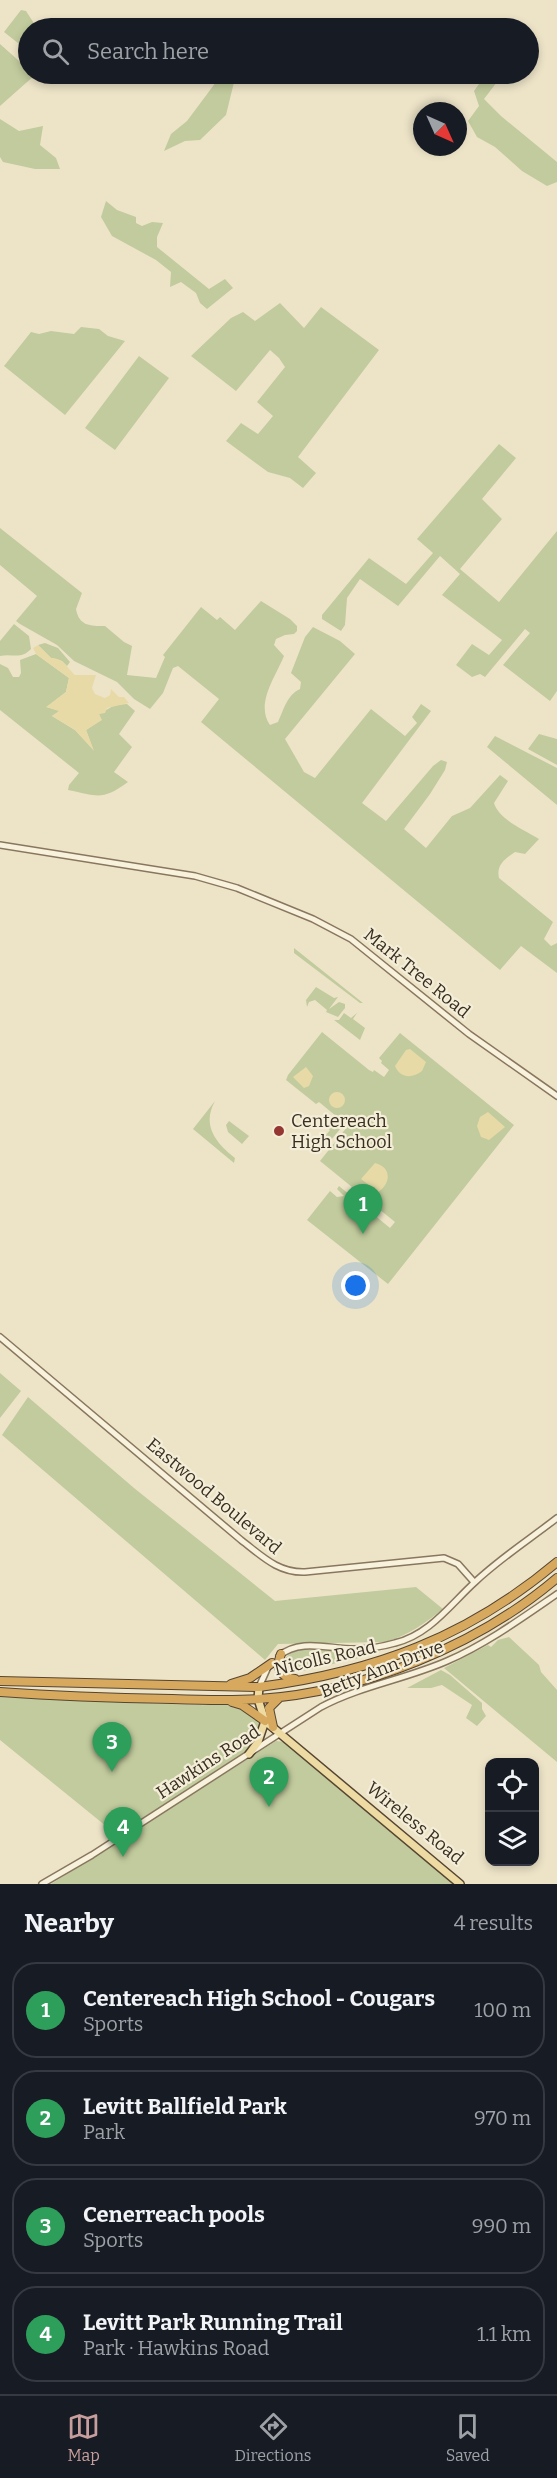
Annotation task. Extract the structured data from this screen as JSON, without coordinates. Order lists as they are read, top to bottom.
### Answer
{
  "streets": {
    "highway": ["Nicolls Road"],
    "main road": ["Hawkins Road", "Wireless Road"],
    "street": ["Mark Tree Road", "Eastwood Boulevard", "Betty Ann Drive"]
  },
  "crossings": [
    ["Eastwood Boulevard", "Hawkins Road"],
    ["Nicolls Road", "Hawkins Road"],
    ["Betty Ann Drive", "Hawkins Road"],
    ["Betty Ann Drive", "Wireless Road"],
    ["Hawkins Road", "Wireless Road"]
  ],
  "places": ["Centereach High School"],
  "north": "bottom right",
  "page": {
    "search": "Search here",
    "pins": [
      "1",
      "3",
      "2",
      "4"
    ],
    "heading": ["Nearby", "4 results"],
    "list": [
      {
        "mark": "1",
        "name": "Centereach High School - Cougars",
        "note": "Sports",
        "value": "100 m"
      },
      {
        "mark": "2",
        "name": "Levitt Ballfield Park",
        "note": "Park",
        "value": "970 m"
      },
      {
        "mark": "3",
        "name": "Cenerreach pools",
        "note": "Sports",
        "value": "990 m"
      },
      {
        "mark": "4",
        "name": "Levitt Park Running Trail",
        "note": "Park · Hawkins Road",
        "value": "1.1 km"
      }
    ],
    "nav": ["Map", "Directions", "Saved"]
  }
}
